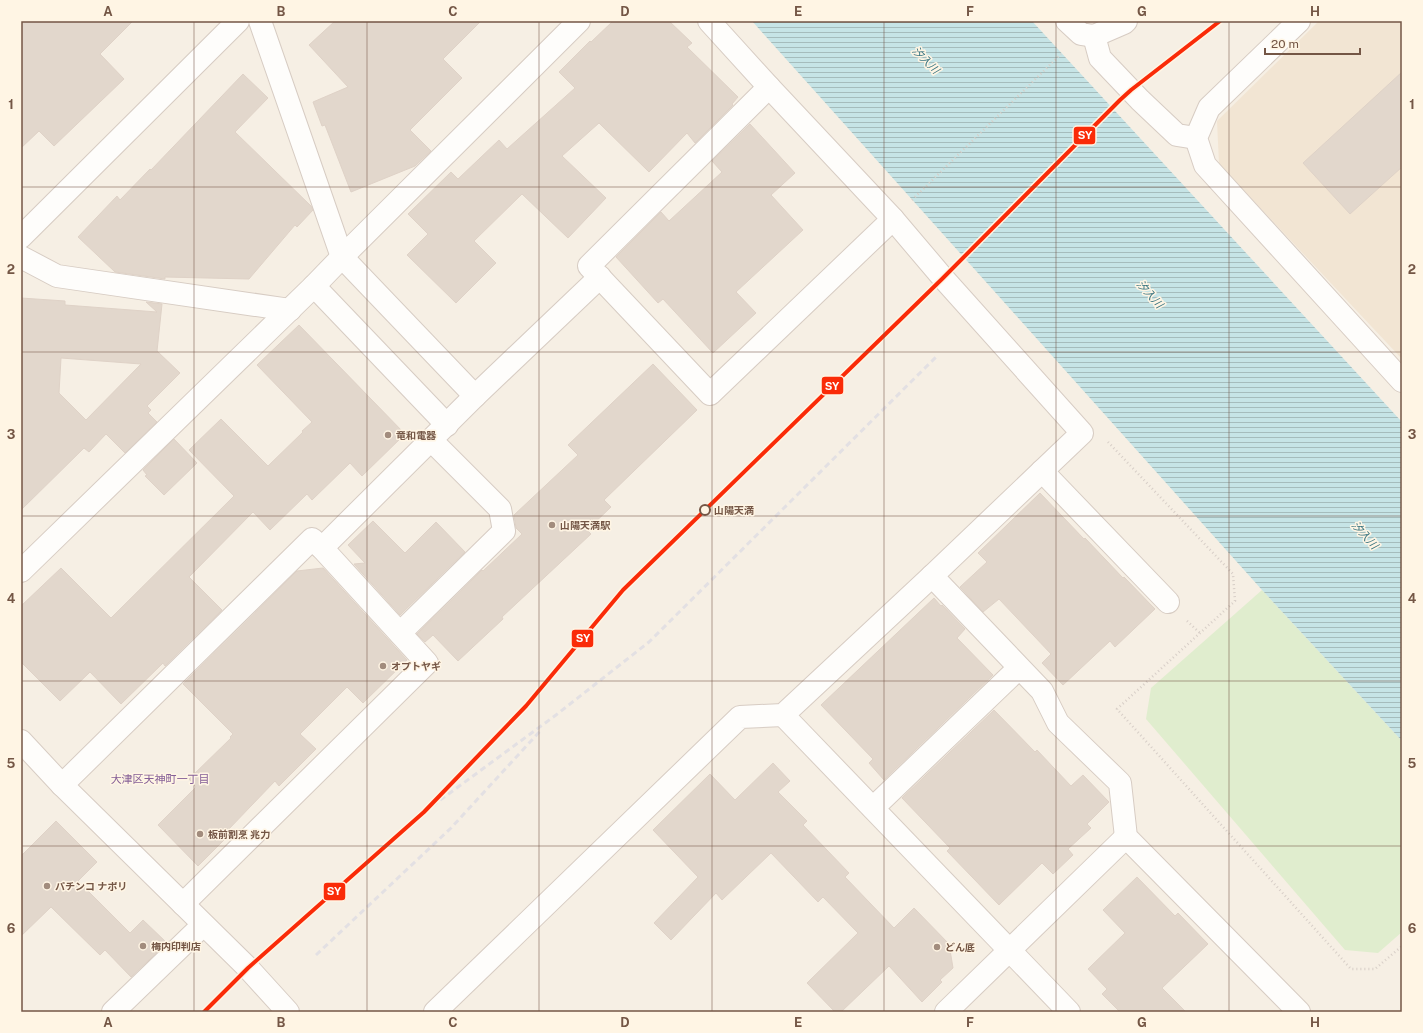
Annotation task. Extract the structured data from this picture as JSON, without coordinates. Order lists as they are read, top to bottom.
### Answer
{
  "districts": ["大津区天神町一丁目"],
  "water": ["汐入川"],
  "places": [
    "竜和電器",
    "山陽天満",
    "山陽天満駅",
    "オプトヤギ",
    "板前割烹 兆力",
    "パチンコ ナポリ",
    "梅内印判店",
    "どん底"
  ],
  "lines": ["transit line SY"],
  "scale_bar": "20 m",
  "grid": {
    "columns": [
      "A",
      "B",
      "C",
      "D",
      "E",
      "F",
      "G",
      "H"
    ],
    "rows": [
      "1",
      "2",
      "3",
      "4",
      "5",
      "6"
    ]
  }
}
